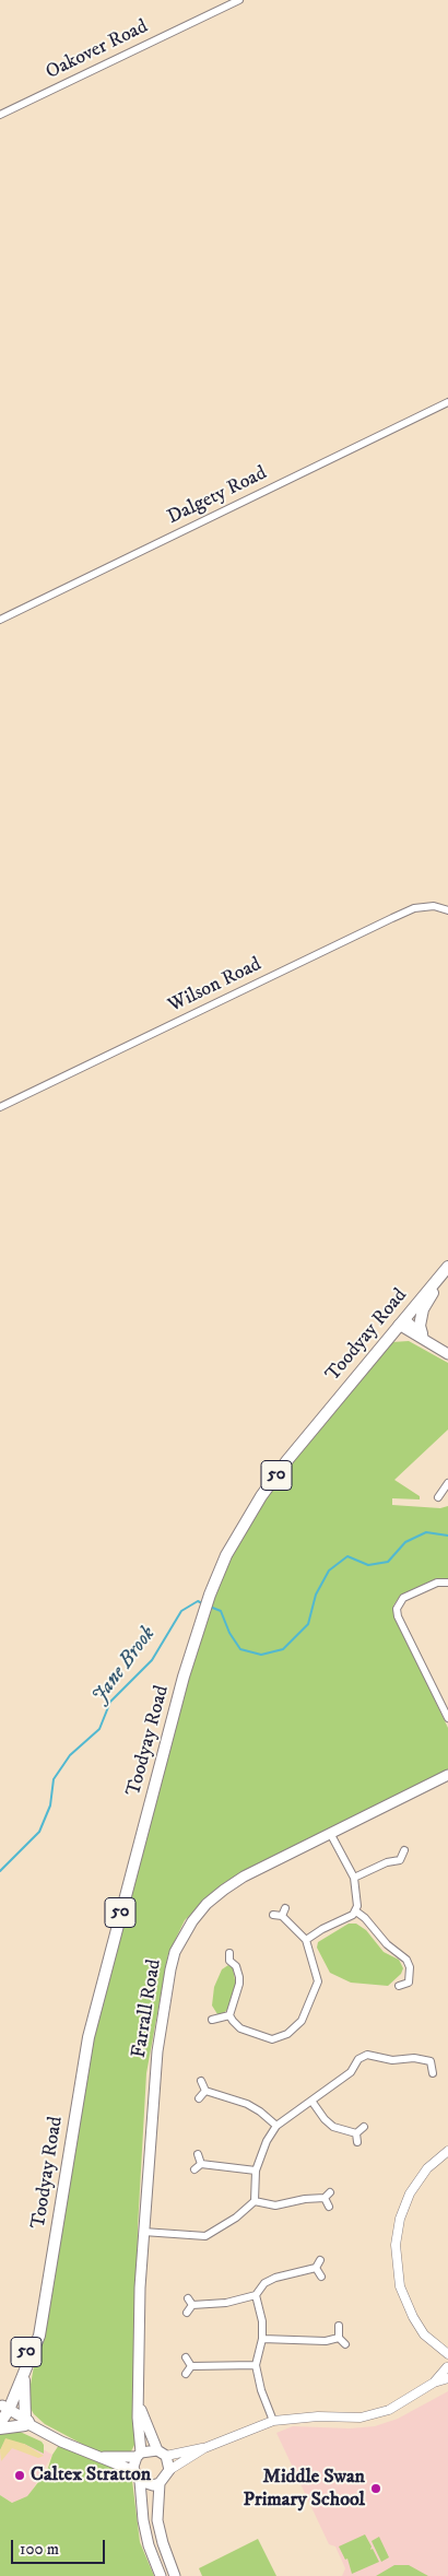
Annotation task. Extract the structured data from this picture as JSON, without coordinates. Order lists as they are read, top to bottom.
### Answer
{
  "streets": {
    "main road": ["Toodyay Road", "50", "Farrall Road"],
    "street": ["Oakover Road", "Dalgety Road", "Wilson Road"]
  },
  "water": ["Jane Brook"],
  "places": ["Caltex Stratton", "Middle Swan Primary School"],
  "scale_bar": "100 m"
}
